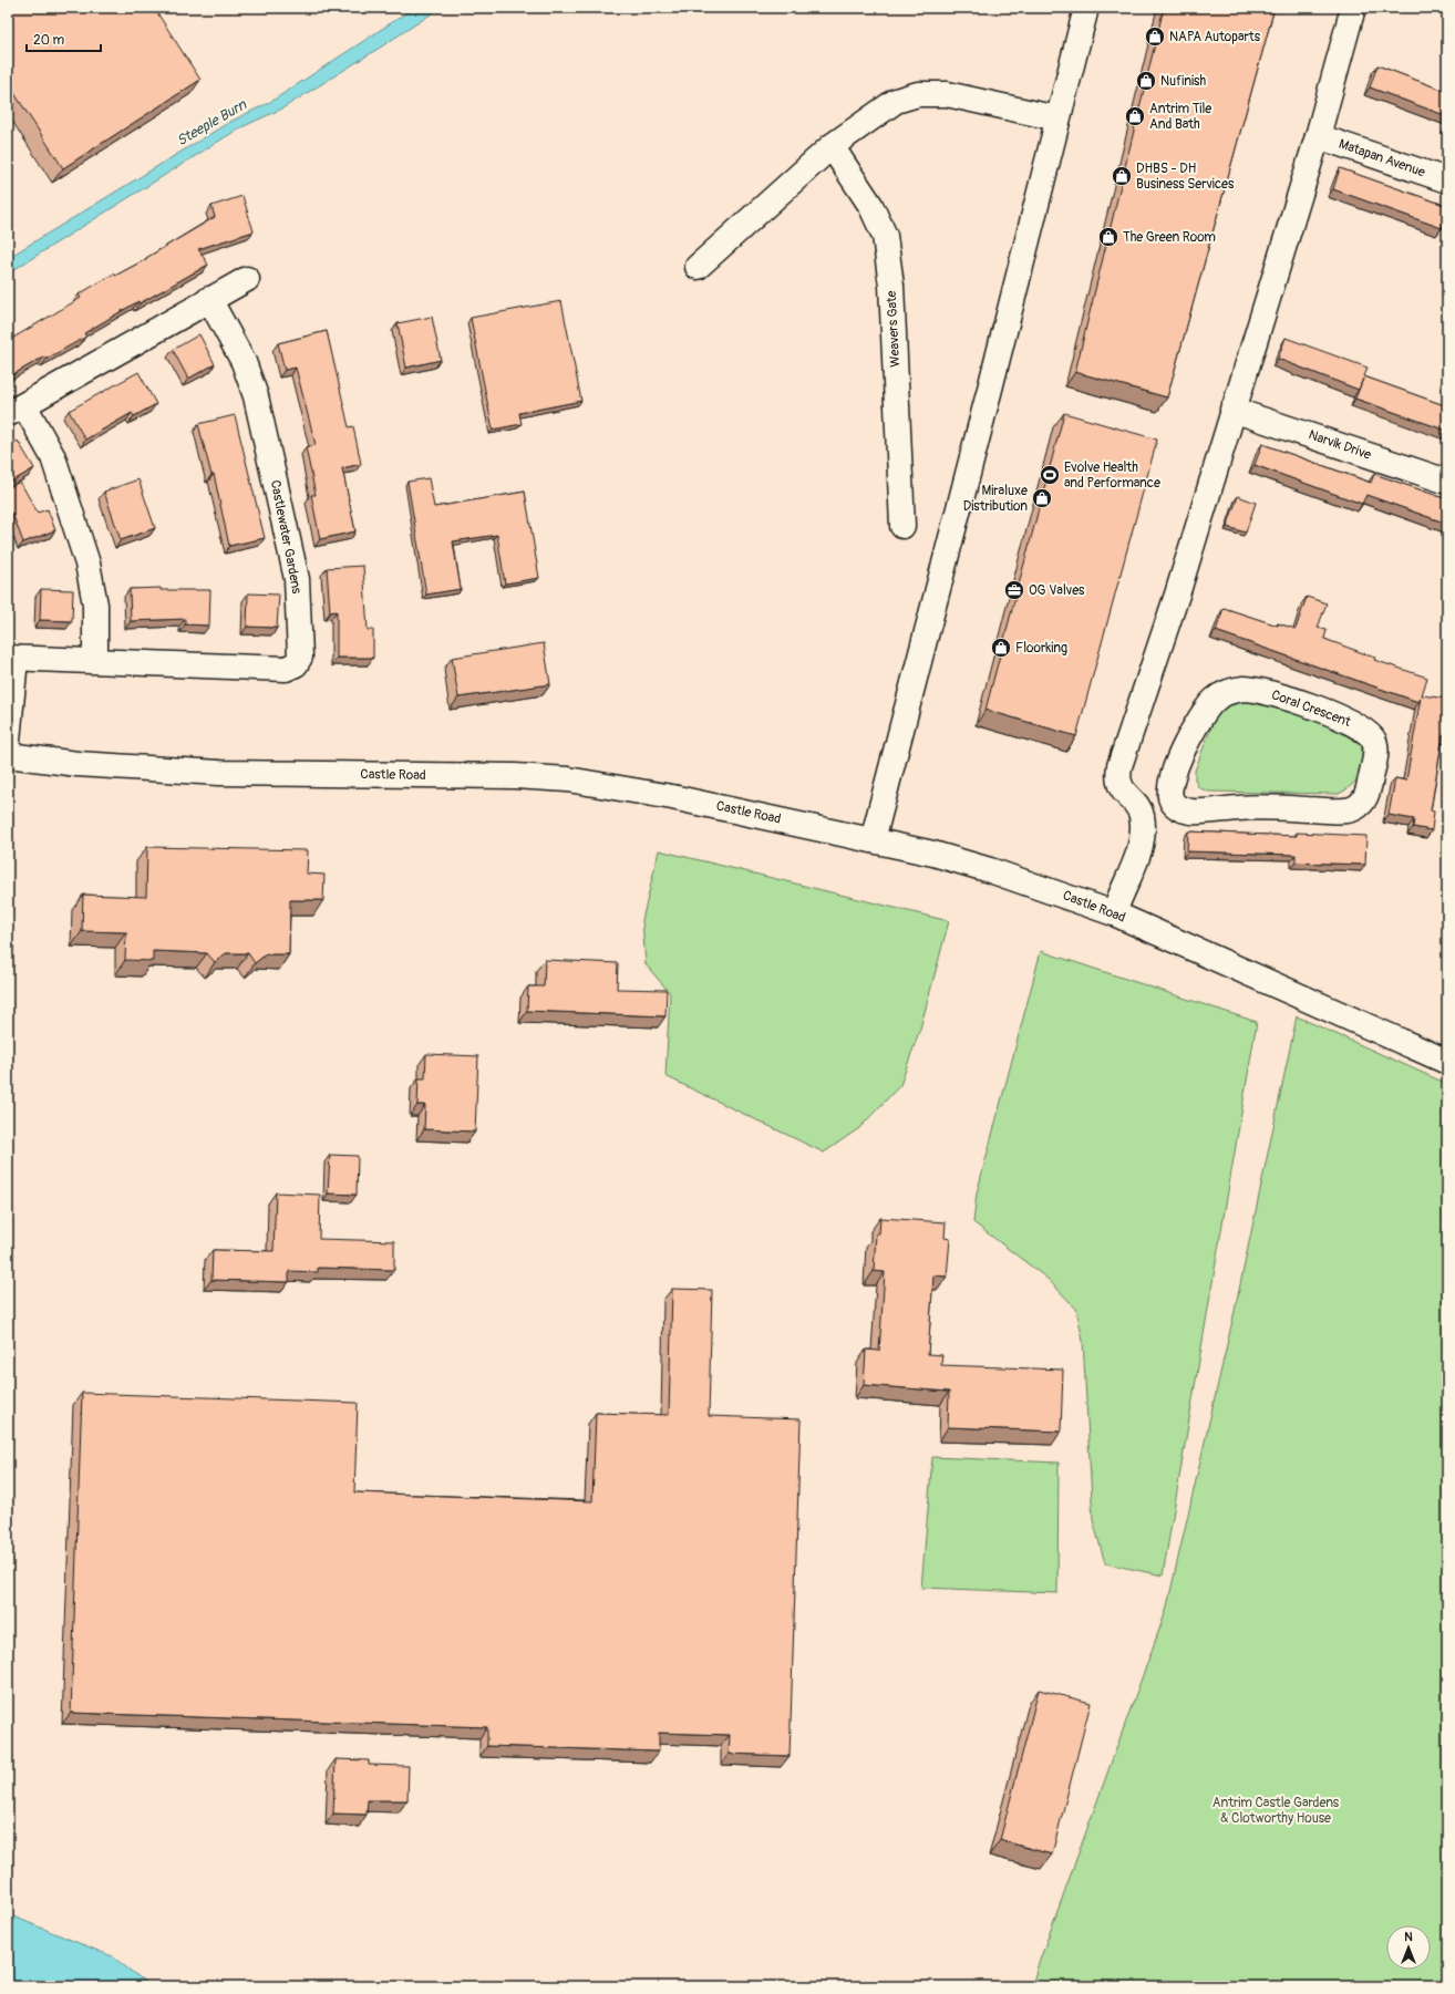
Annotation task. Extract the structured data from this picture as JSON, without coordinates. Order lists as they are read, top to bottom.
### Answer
{
  "streets": {
    "street": [
      "Matapan Avenue",
      "Weavers Gate",
      "Narvik Drive",
      "Castlewater Gardens",
      "Coral Crescent",
      "Castle Road"
    ]
  },
  "water": ["Steeple Burn"],
  "parks": ["Antrim Castle Gardens & Clotworthy House"],
  "places": {
    "shop": [
      "NAPA Autoparts",
      "Nufinish",
      "Antrim Tile And Bath",
      "DHBS - DH Business Services",
      "The Green Room",
      "Miraluxe Distribution",
      "Floorking"
    ],
    "sports": ["Evolve Health and Performance"],
    "office": ["OG Valves"]
  },
  "scale_bar": "20 m",
  "north": "top"
}
